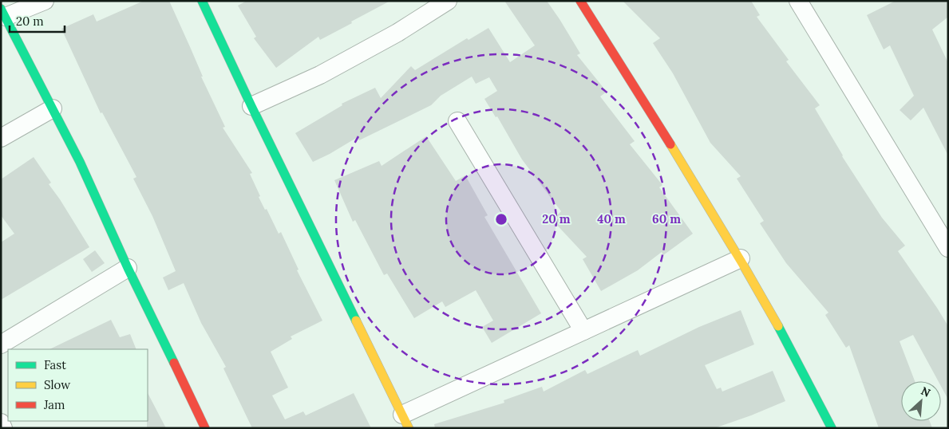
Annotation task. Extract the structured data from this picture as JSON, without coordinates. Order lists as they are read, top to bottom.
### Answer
{
  "legend": ["Fast", "Slow", "Jam"],
  "scale_bar": "20 m",
  "north": "top right",
  "rings": ["20 m", "40 m", "60 m"]
}
